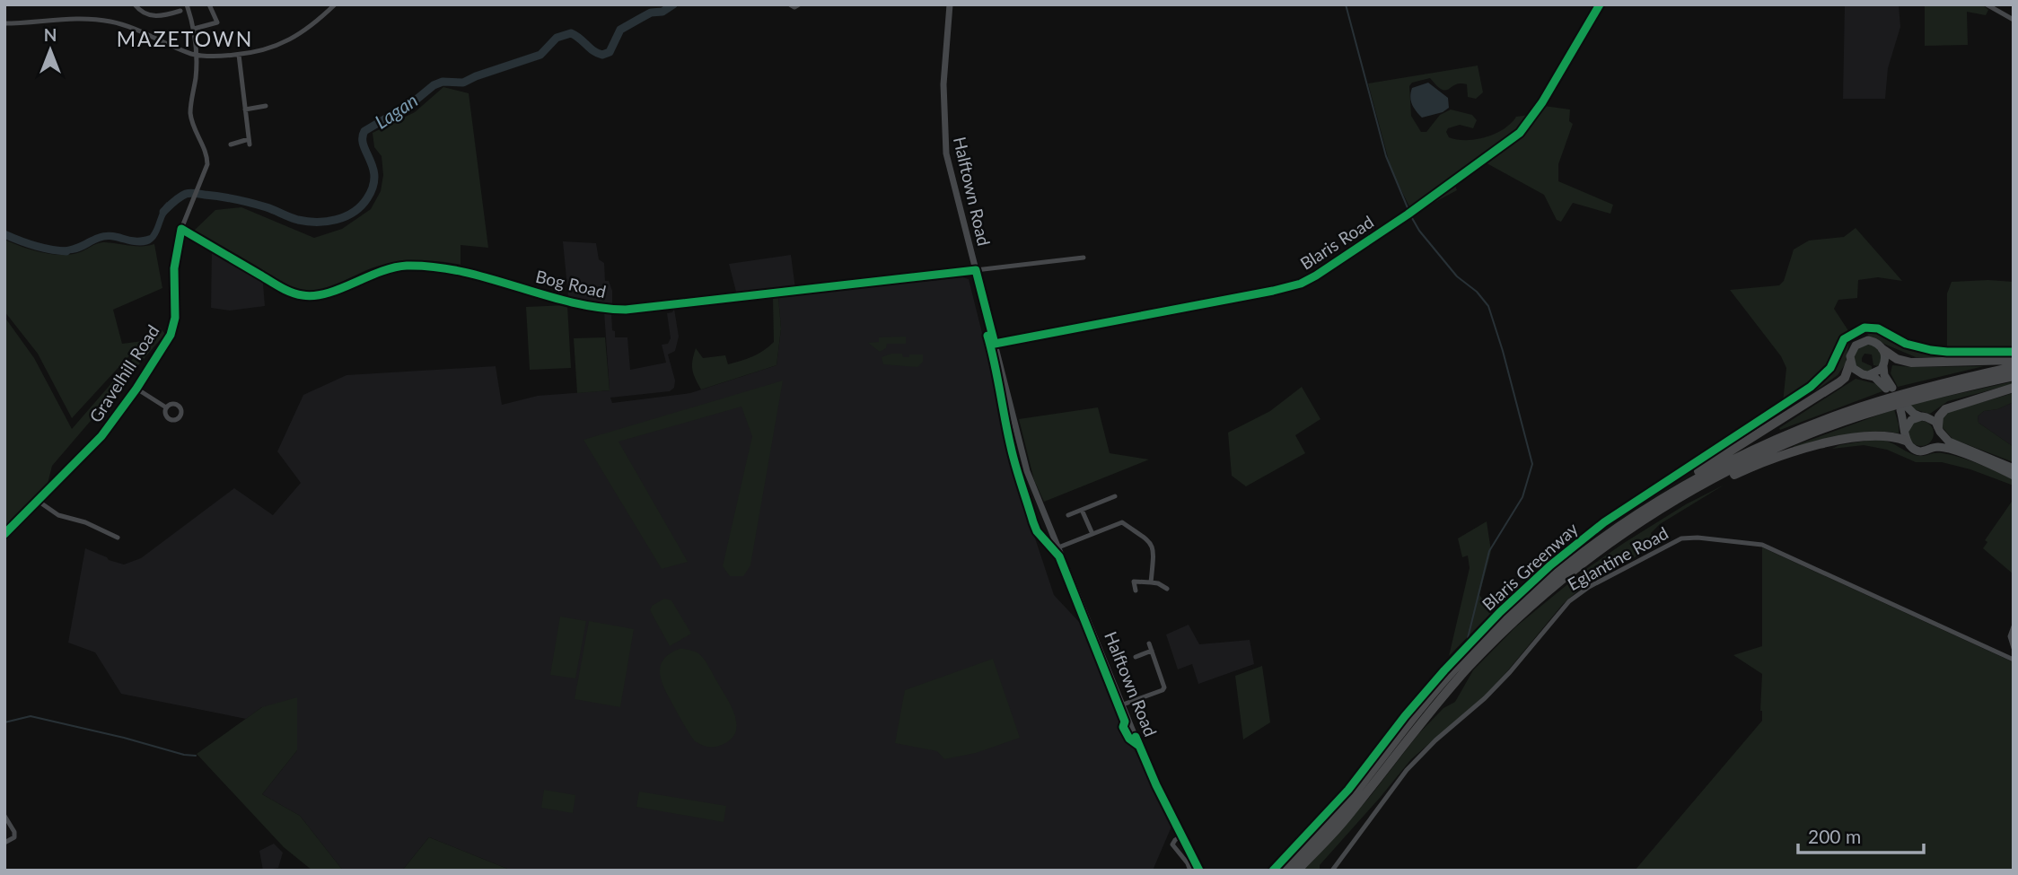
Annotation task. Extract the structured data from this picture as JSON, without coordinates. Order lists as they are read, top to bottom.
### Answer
{
  "streets": {
    "street": [
      "Halftown Road",
      "Blaris Road",
      "Bog Road",
      "Gravelhill Road",
      "Eglantine Road"
    ],
    "cycle path": ["Blaris Greenway"]
  },
  "crossings": [
    ["Halftown Road", "Blaris Road"],
    ["Halftown Road", "Bog Road"],
    ["Bog Road", "Gravelhill Road"]
  ],
  "districts": ["MAZETOWN"],
  "water": ["Lagan"],
  "scale_bar": "200 m",
  "north": "top"
}
